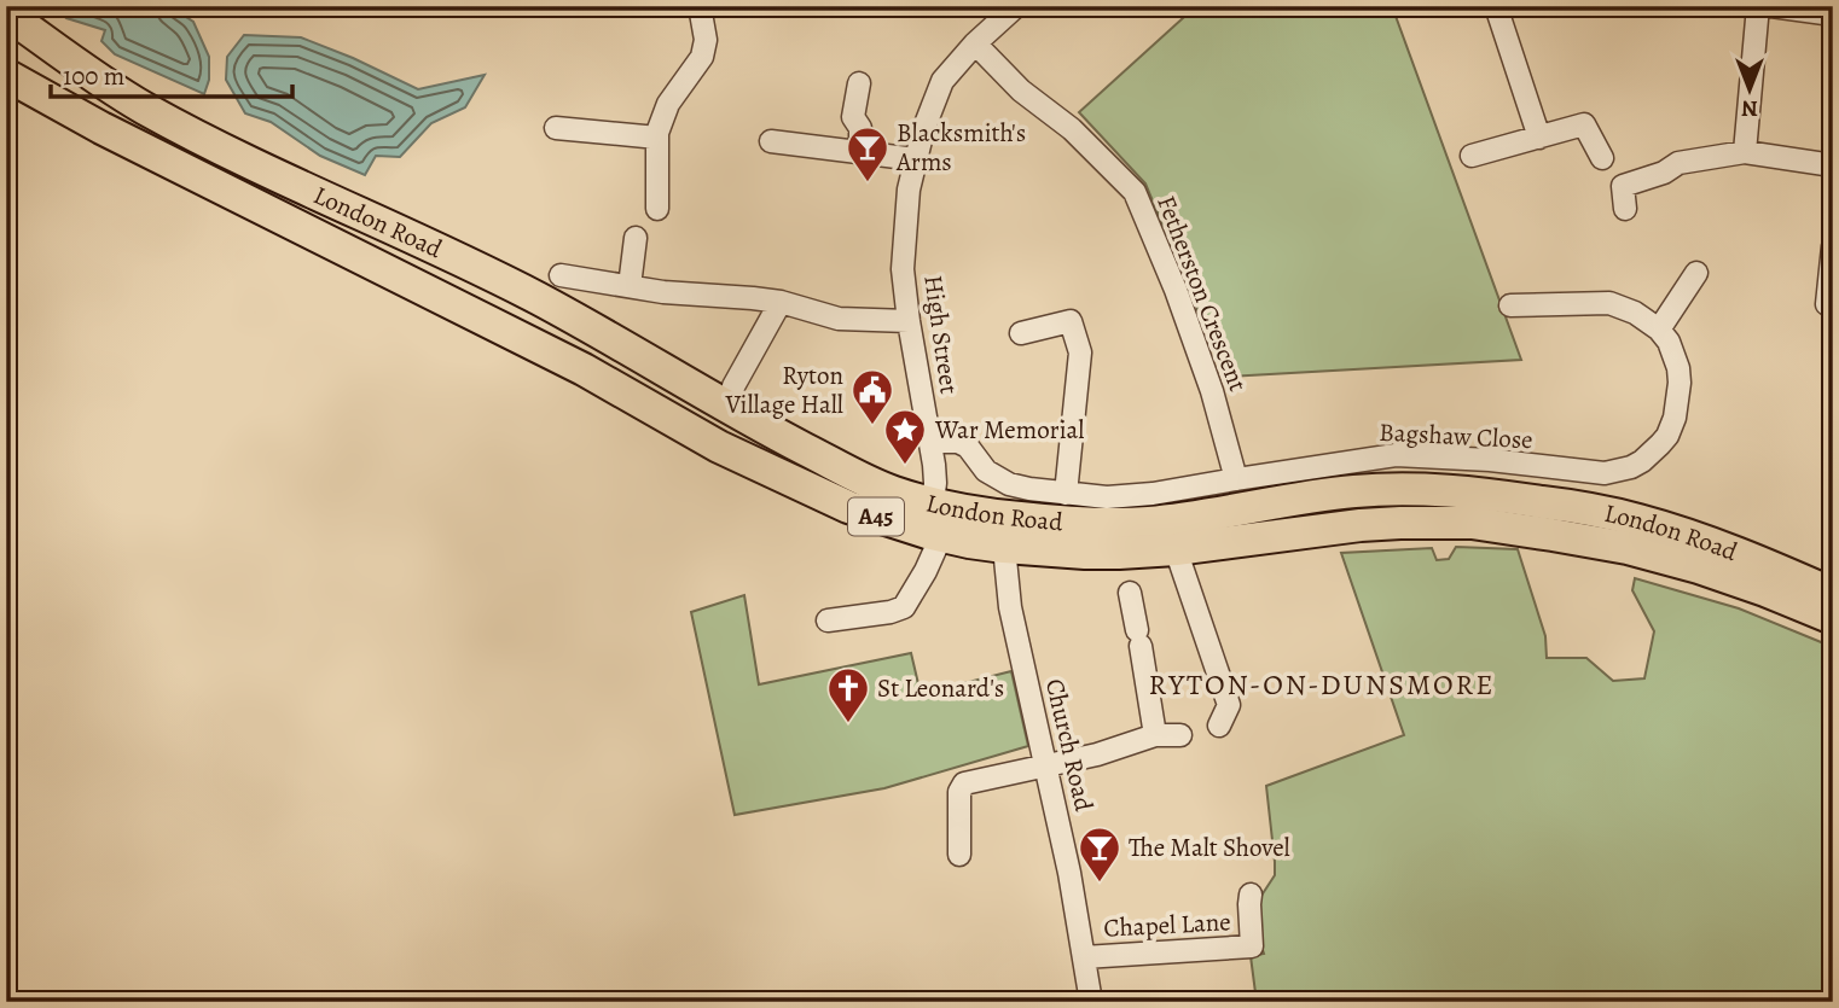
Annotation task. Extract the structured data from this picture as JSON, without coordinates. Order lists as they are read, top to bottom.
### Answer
{
  "streets": {
    "highway": ["London Road", "A45"],
    "street": [
      "Fetherston Crescent",
      "High Street",
      "Bagshaw Close",
      "Church Road",
      "Chapel Lane"
    ]
  },
  "crossings": [
    ["London Road", "High Street"],
    ["London Road", "Church Road"],
    ["Fetherston Crescent", "High Street"],
    ["Fetherston Crescent", "Bagshaw Close"],
    ["High Street", "Bagshaw Close"],
    ["Church Road", "Chapel Lane"]
  ],
  "districts": ["RYTON-ON-DUNSMORE"],
  "places": {
    "bar": ["Blacksmith's Arms", "The Malt Shovel"],
    "public building": ["Ryton Village Hall"],
    "place": ["War Memorial"],
    "church": ["St Leonard's"]
  },
  "scale_bar": "100 m",
  "north": "bottom"
}
